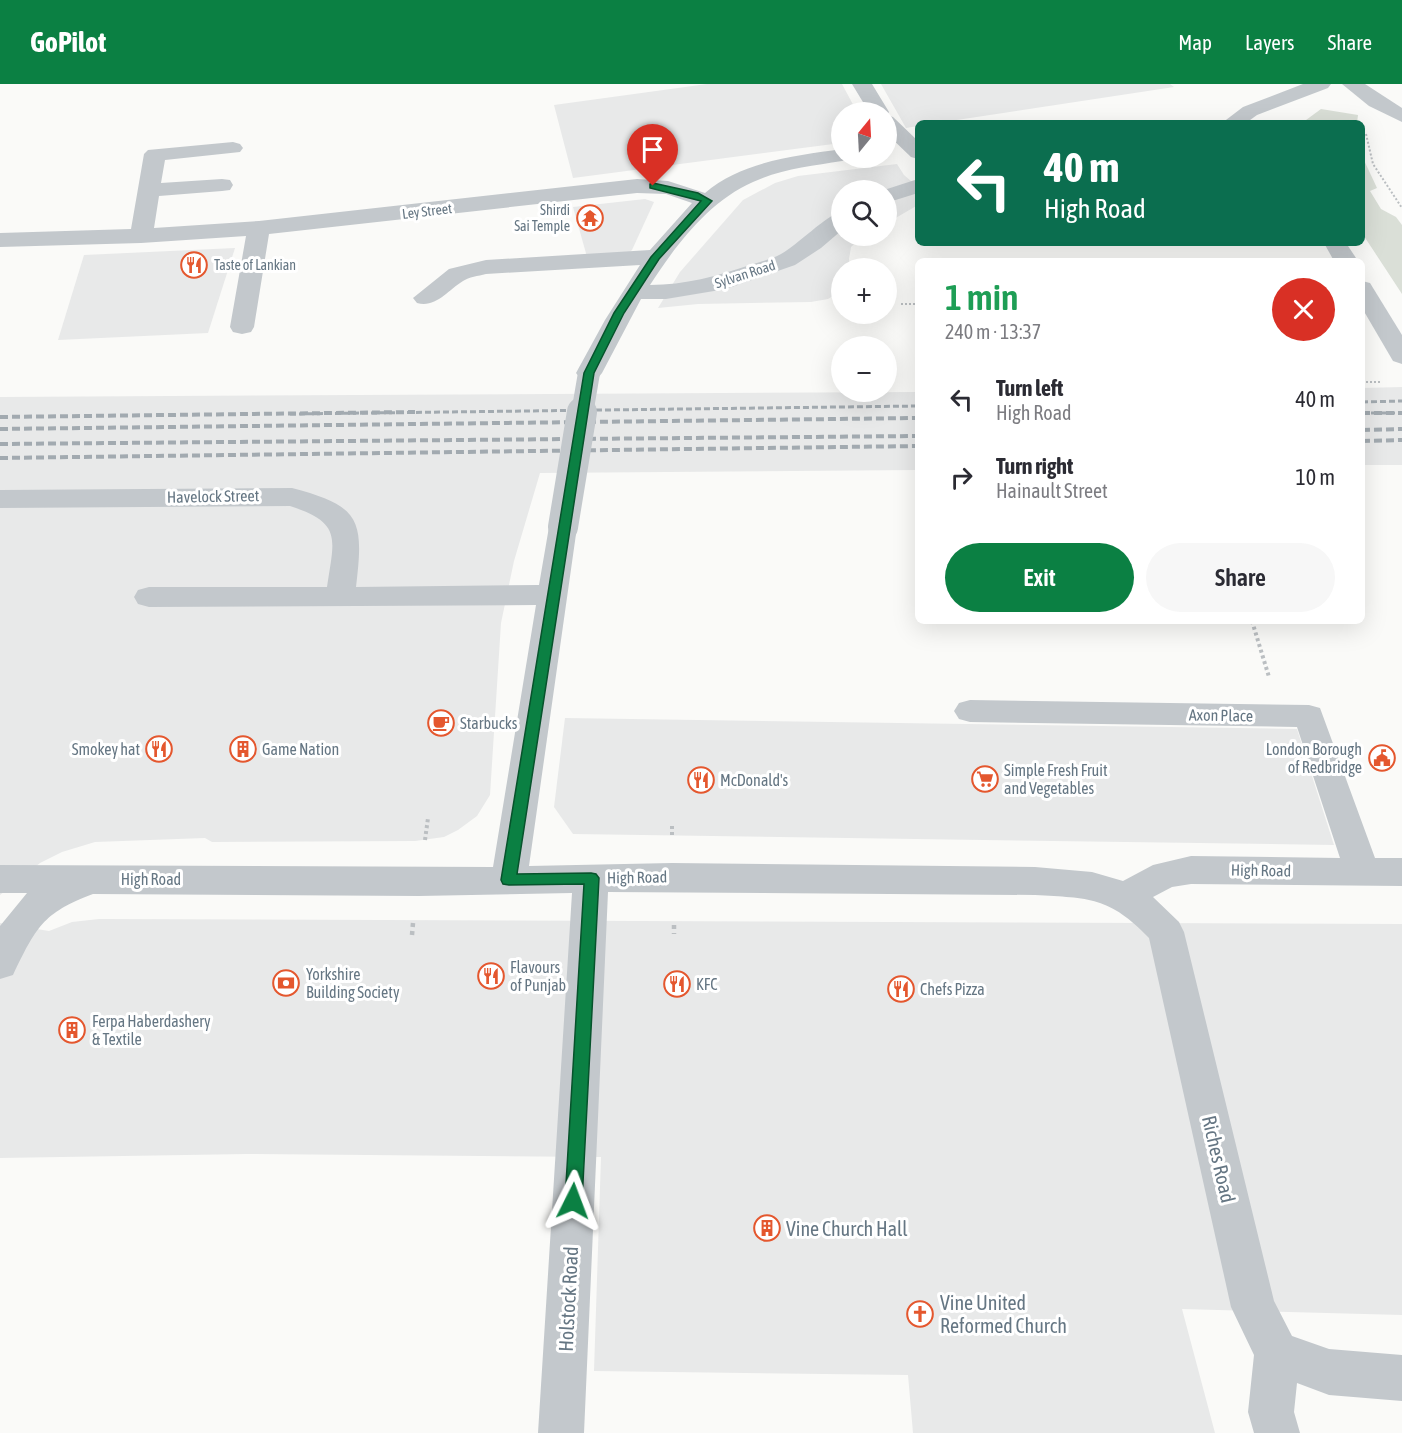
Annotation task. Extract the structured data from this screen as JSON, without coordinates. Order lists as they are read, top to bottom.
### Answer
{
  "streets": {
    "street": [
      "Ley Street",
      "Sylvan Road",
      "Havelock Street",
      "Axon Place",
      "High Road",
      "Riches Road",
      "Holstock Road"
    ]
  },
  "crossings": [
    ["Axon Place", "High Road"],
    ["High Road", "Riches Road"],
    ["High Road", "Holstock Road"]
  ],
  "places": {
    "temple": ["Shirdi Sai Temple"],
    "restaurant": [
      "Taste of Lankian",
      "Smokey hat",
      "McDonald's",
      "Flavours of Punjab",
      "KFC",
      "Chefs Pizza"
    ],
    "cafe": ["Starbucks"],
    "building": ["Game Nation", "Ferpa Haberdashery & Textile", "Vine Church Hall"],
    "public building": ["London Borough of Redbridge"],
    "supermarket": ["Simple Fresh Fruit and Vegetables"],
    "bank": ["Yorkshire Building Society"],
    "church": ["Vine United Reformed Church"]
  },
  "north": "top",
  "page": {
    "header": "GoPilot",
    "nav": ["Map", "Layers", "Share"],
    "map_buttons": ["+", "−"],
    "turn": ["40 m", "High Road"],
    "heading": ["1 min", "240 m · 13:37"],
    "list": [
      {
        "name": "Turn left",
        "note": "High Road",
        "value": "40 m"
      },
      {
        "name": "Turn right",
        "note": "Hainault Street",
        "value": "10 m"
      }
    ],
    "buttons": ["Exit", "Share"]
  }
}
